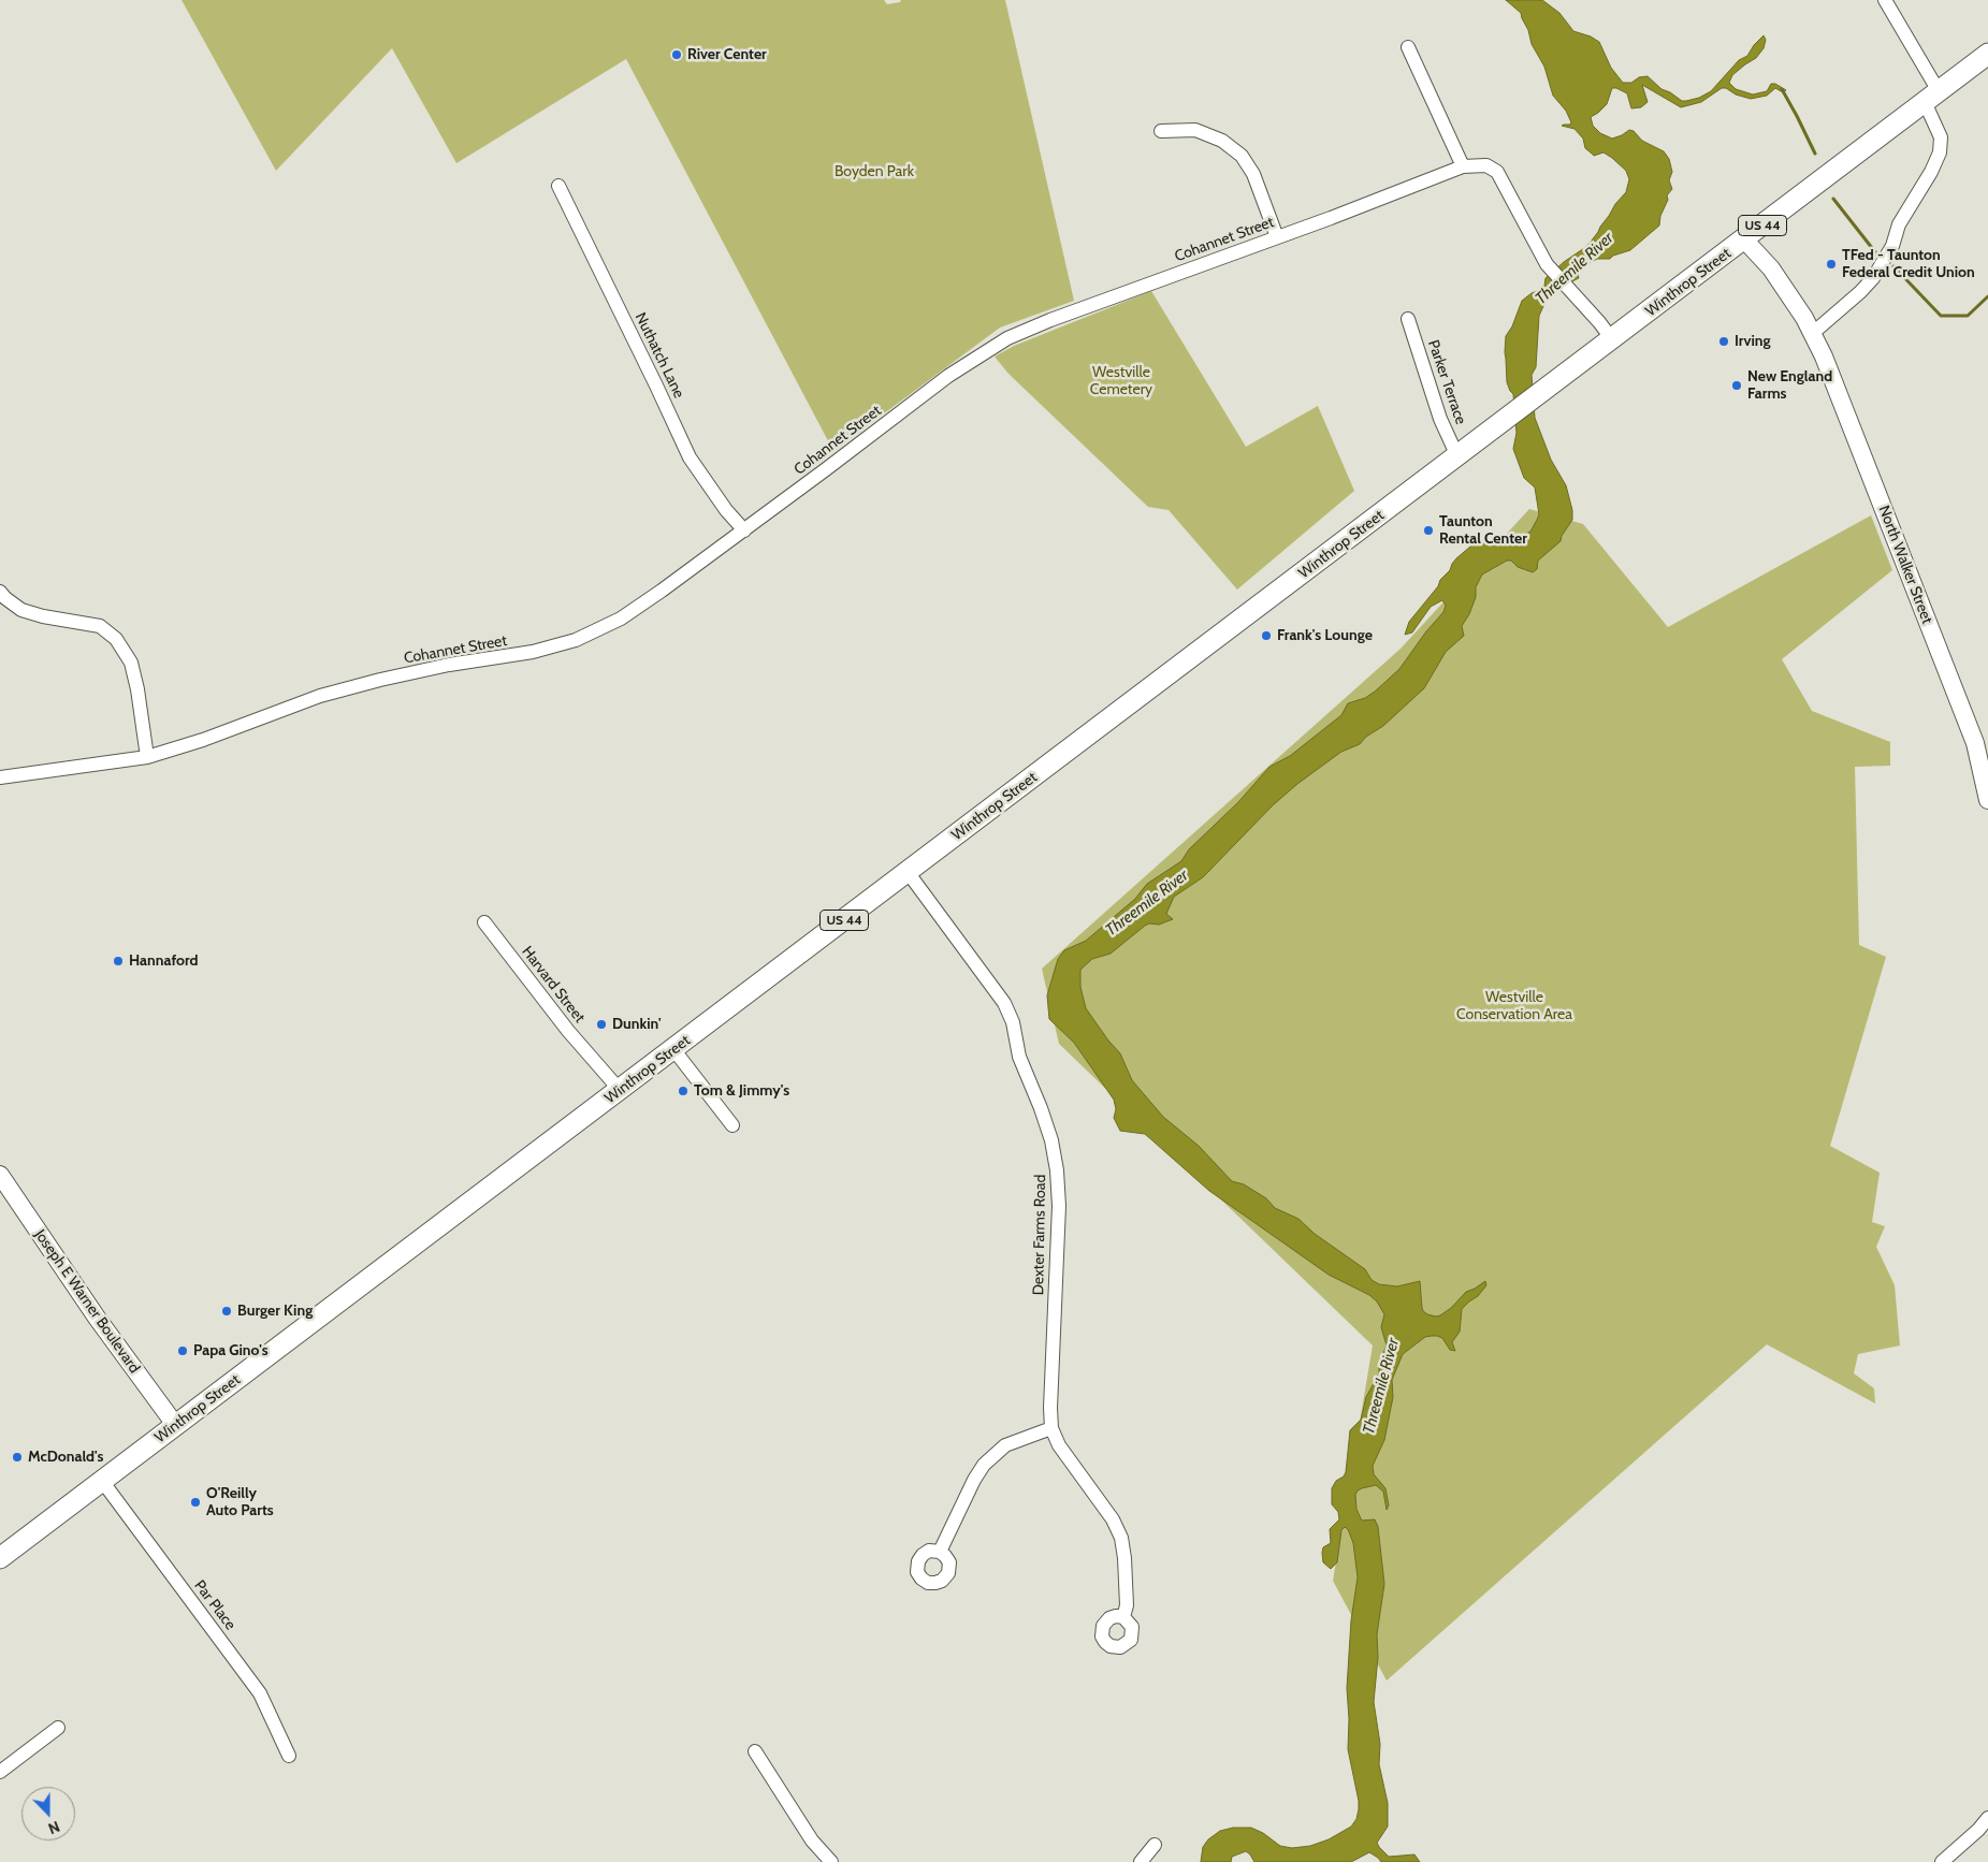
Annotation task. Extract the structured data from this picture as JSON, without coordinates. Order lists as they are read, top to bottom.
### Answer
{
  "streets": {
    "highway": ["US 44", "Winthrop Street"],
    "main road": ["North Walker Street", "Joseph E Warner Boulevard"],
    "street": [
      "Cohannet Street",
      "Nuthatch Lane",
      "Parker Terrace",
      "Harvard Street",
      "Dexter Farms Road",
      "Par Place"
    ]
  },
  "crossings": [
    ["Cohannet Street", "Winthrop Street"],
    ["Cohannet Street", "Nuthatch Lane"],
    ["Winthrop Street", "Parker Terrace"],
    ["Winthrop Street", "North Walker Street"],
    ["Winthrop Street", "Harvard Street"],
    ["Winthrop Street", "Dexter Farms Road"],
    ["Winthrop Street", "Joseph E Warner Boulevard"],
    ["Winthrop Street", "Par Place"]
  ],
  "water": ["Threemile River"],
  "parks": ["Boyden Park", "Westville Cemetery", "Westville Conservation Area"],
  "places": [
    "River Center",
    "TFed - Taunton Federal Credit Union",
    "Irving",
    "New England Farms",
    "Taunton Rental Center",
    "Frank's Lounge",
    "Hannaford",
    "Dunkin'",
    "Tom & Jimmy's",
    "Burger King",
    "Papa Gino's",
    "McDonald's",
    "O'Reilly Auto Parts"
  ],
  "north": "bottom"
}
